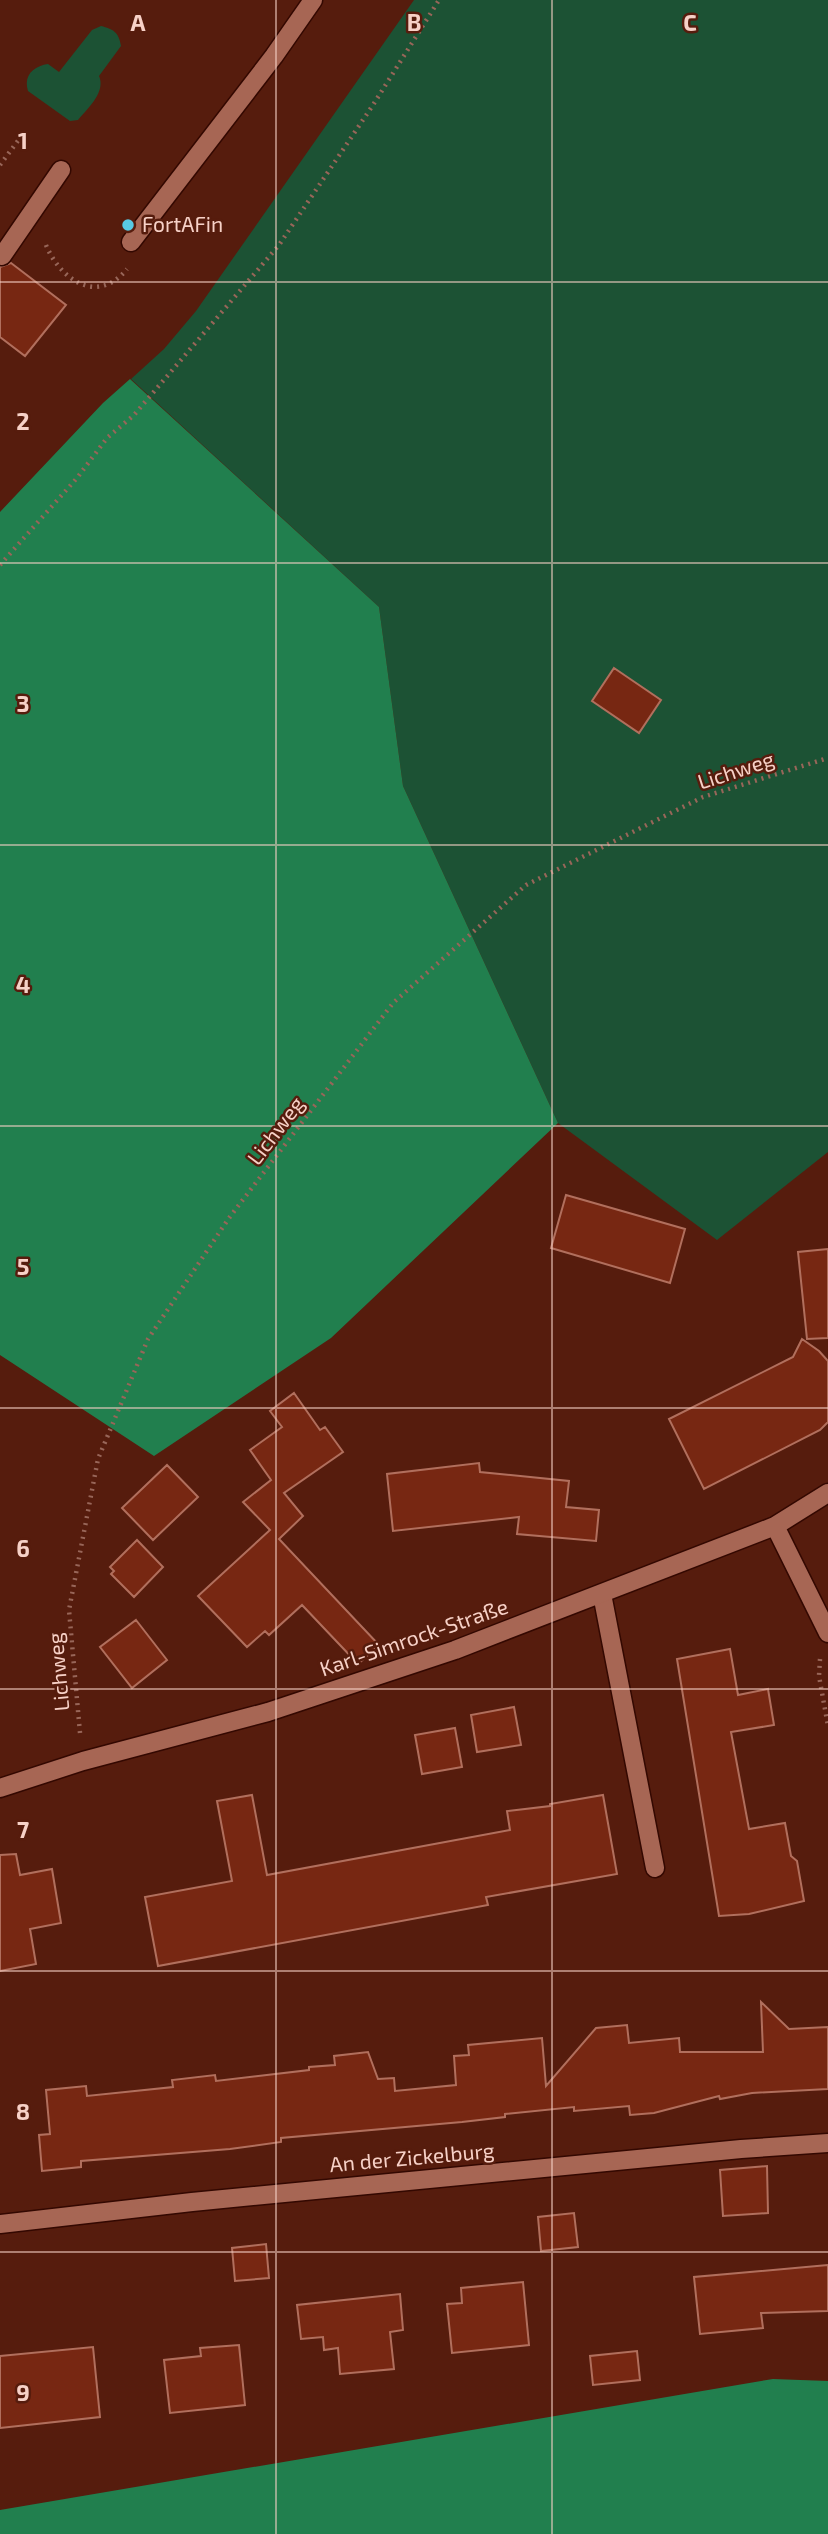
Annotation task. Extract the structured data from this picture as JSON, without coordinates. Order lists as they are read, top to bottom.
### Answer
{
  "streets": {
    "street": ["Karl-Simrock-Straße", "An der Zickelburg"],
    "path": ["Lichweg"]
  },
  "crossings": [
    ["Lichweg", "Karl-Simrock-Straße"]
  ],
  "places": ["FortAFin"],
  "grid": {
    "columns": ["A", "B", "C"],
    "rows": [
      "1",
      "2",
      "3",
      "4",
      "5",
      "6",
      "7",
      "8",
      "9"
    ]
  }
}
